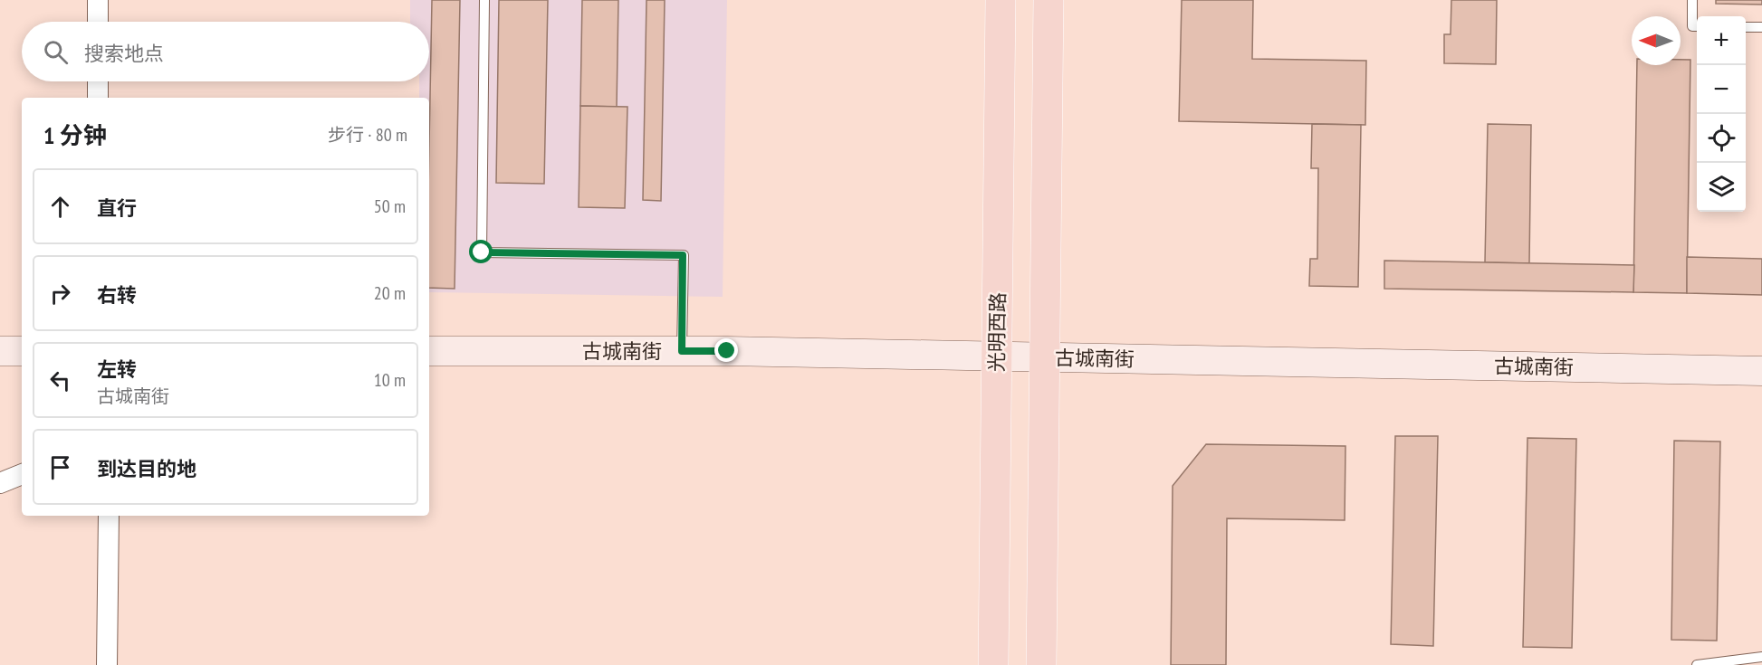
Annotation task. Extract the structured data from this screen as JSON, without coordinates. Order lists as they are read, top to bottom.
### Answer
{
  "streets": {
    "main road": ["光明西路"],
    "street": ["古城南街"]
  },
  "crossings": [
    ["光明西路", "古城南街"]
  ],
  "north": "left",
  "page": {
    "map_buttons": ["+", "−"],
    "search": "搜索地点",
    "heading": ["1 分钟", "步行 · 80 m"],
    "list": [
      ["直行", "50 m"],
      ["右转", "20 m"],
      ["左转", "古城南街", "10 m"],
      "到达目的地"
    ]
  }
}
